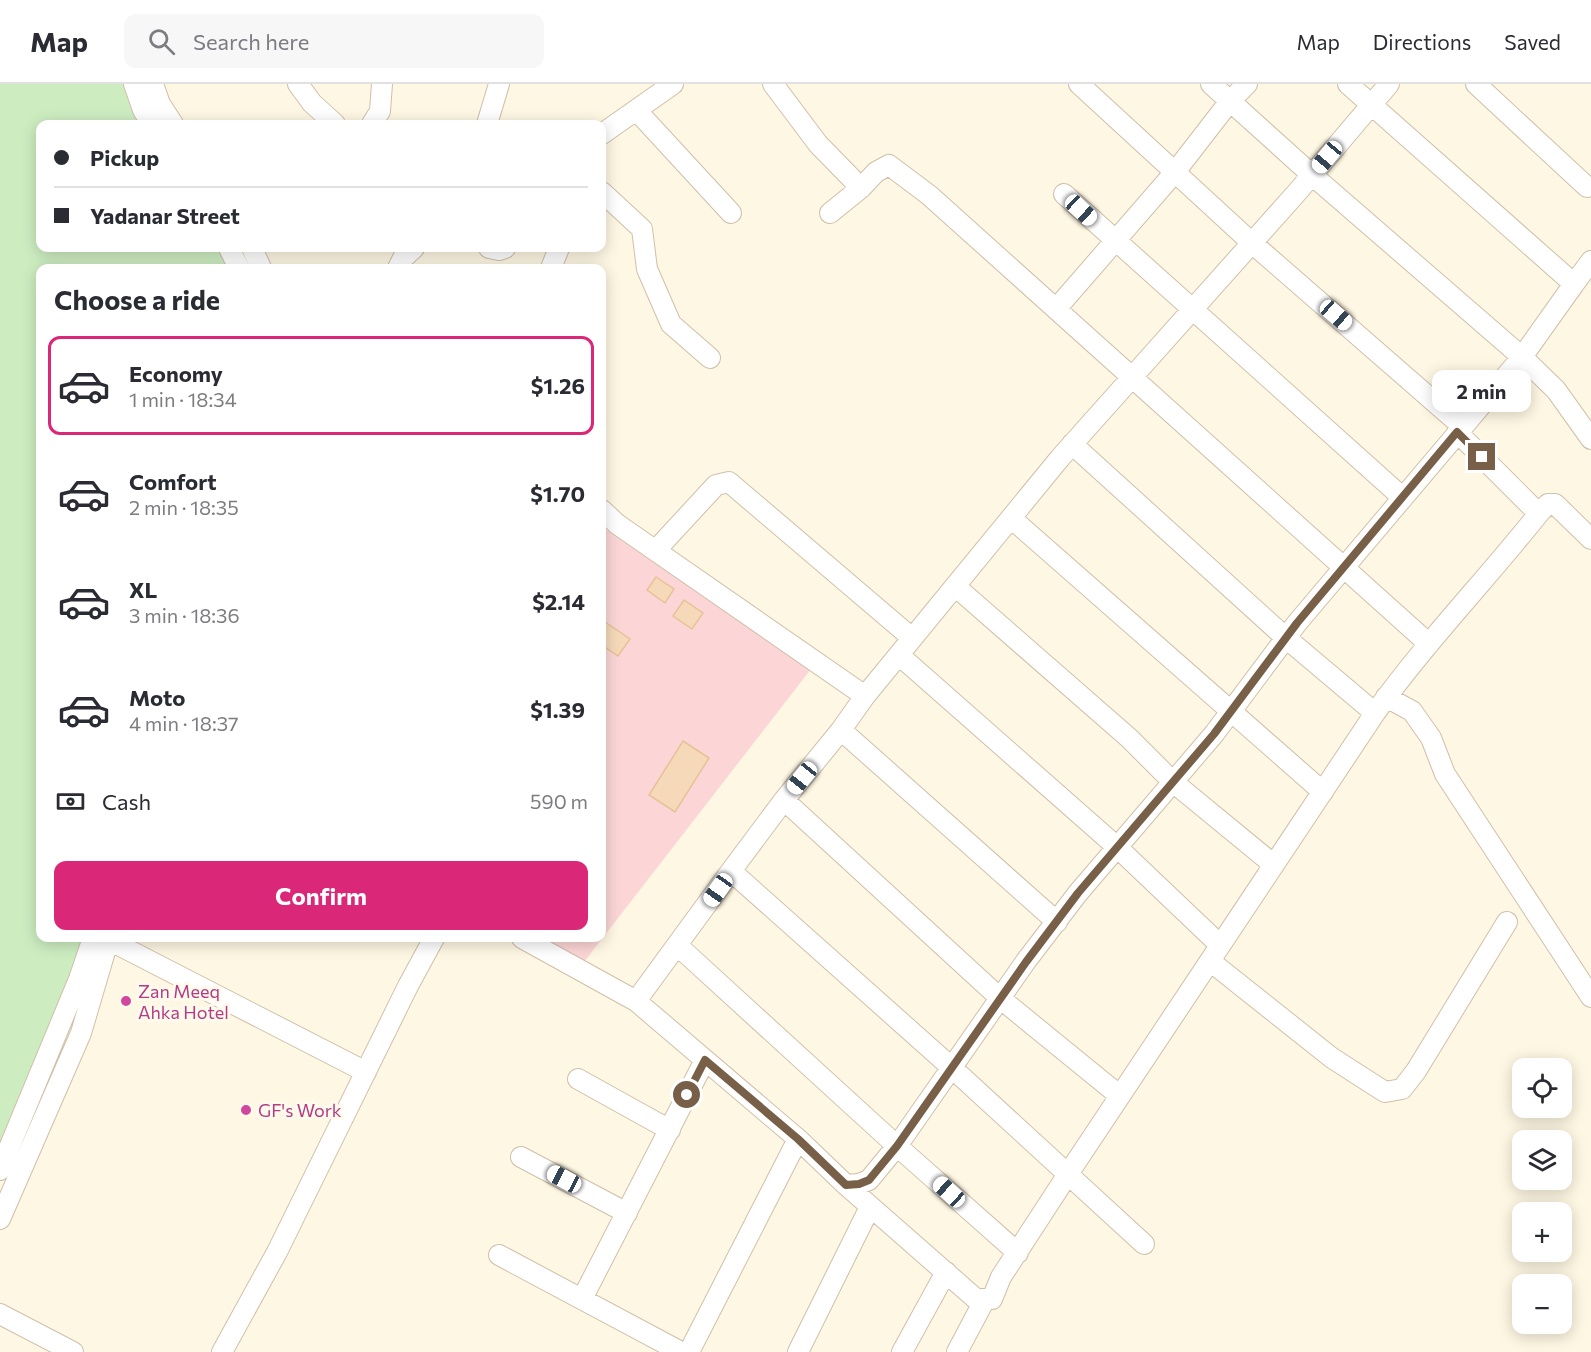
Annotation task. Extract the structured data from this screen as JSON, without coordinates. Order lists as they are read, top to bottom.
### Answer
{
  "places": ["Zan Meeq Ahka Hotel", "GF's Work"],
  "page": {
    "header": "Map",
    "search": "Search here",
    "nav": ["Map", "Directions", "Saved"],
    "banner": ["Pickup", "Yadanar Street"],
    "heading": "Choose a ride",
    "list": [
      {
        "name": "Economy",
        "note": "1 min · 18:34",
        "value": "$1.26"
      },
      {
        "name": "Comfort",
        "note": "2 min · 18:35",
        "value": "$1.70"
      },
      {
        "name": "XL",
        "note": "3 min · 18:36",
        "value": "$2.14"
      },
      {
        "name": "Moto",
        "note": "4 min · 18:37",
        "value": "$1.39"
      }
    ],
    "bubble": "2 min",
    "pay": ["Cash", "590 m"],
    "buttons": "Confirm",
    "map_buttons": ["+", "−"]
  }
}
